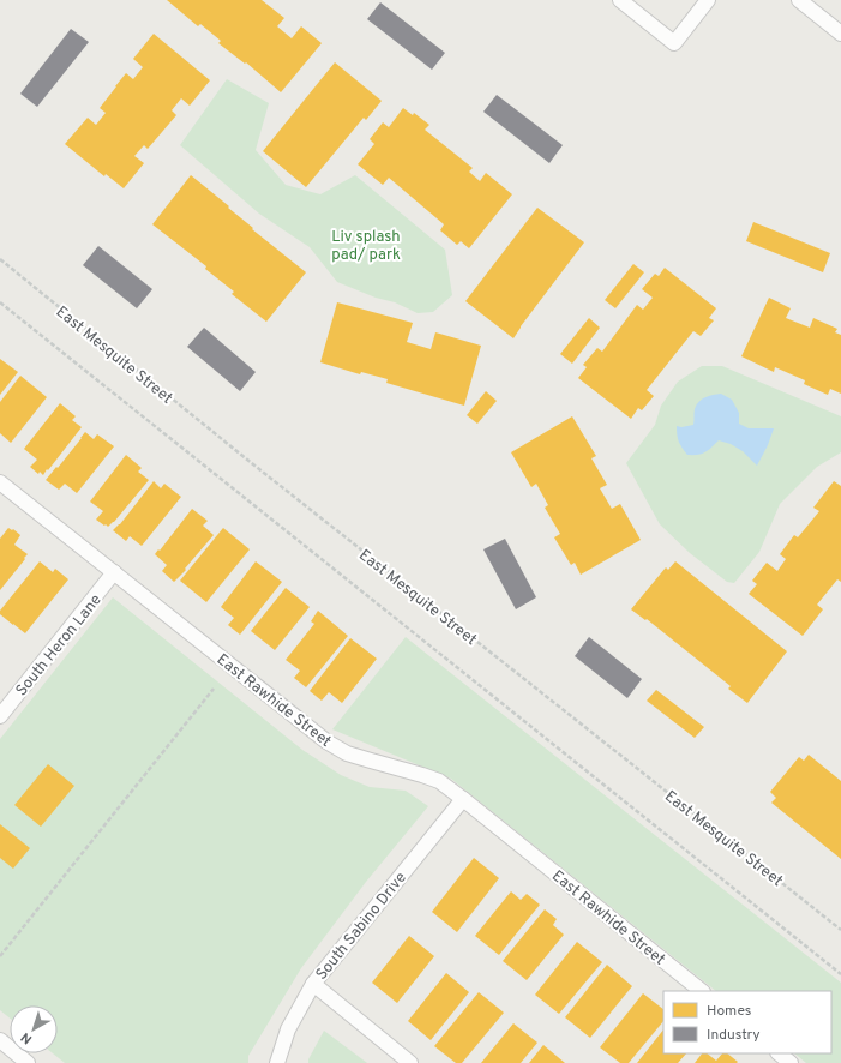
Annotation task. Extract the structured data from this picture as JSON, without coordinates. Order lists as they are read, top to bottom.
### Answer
{
  "streets": {
    "street": ["South Heron Lane", "East Rawhide Street", "South Sabino Drive"],
    "path": ["East Mesquite Street"]
  },
  "crossings": [
    ["South Heron Lane", "East Rawhide Street"],
    ["East Rawhide Street", "South Sabino Drive"]
  ],
  "parks": ["Liv splash pad/ park"],
  "legend": ["Homes", "Industry"],
  "north": "bottom left"
}
